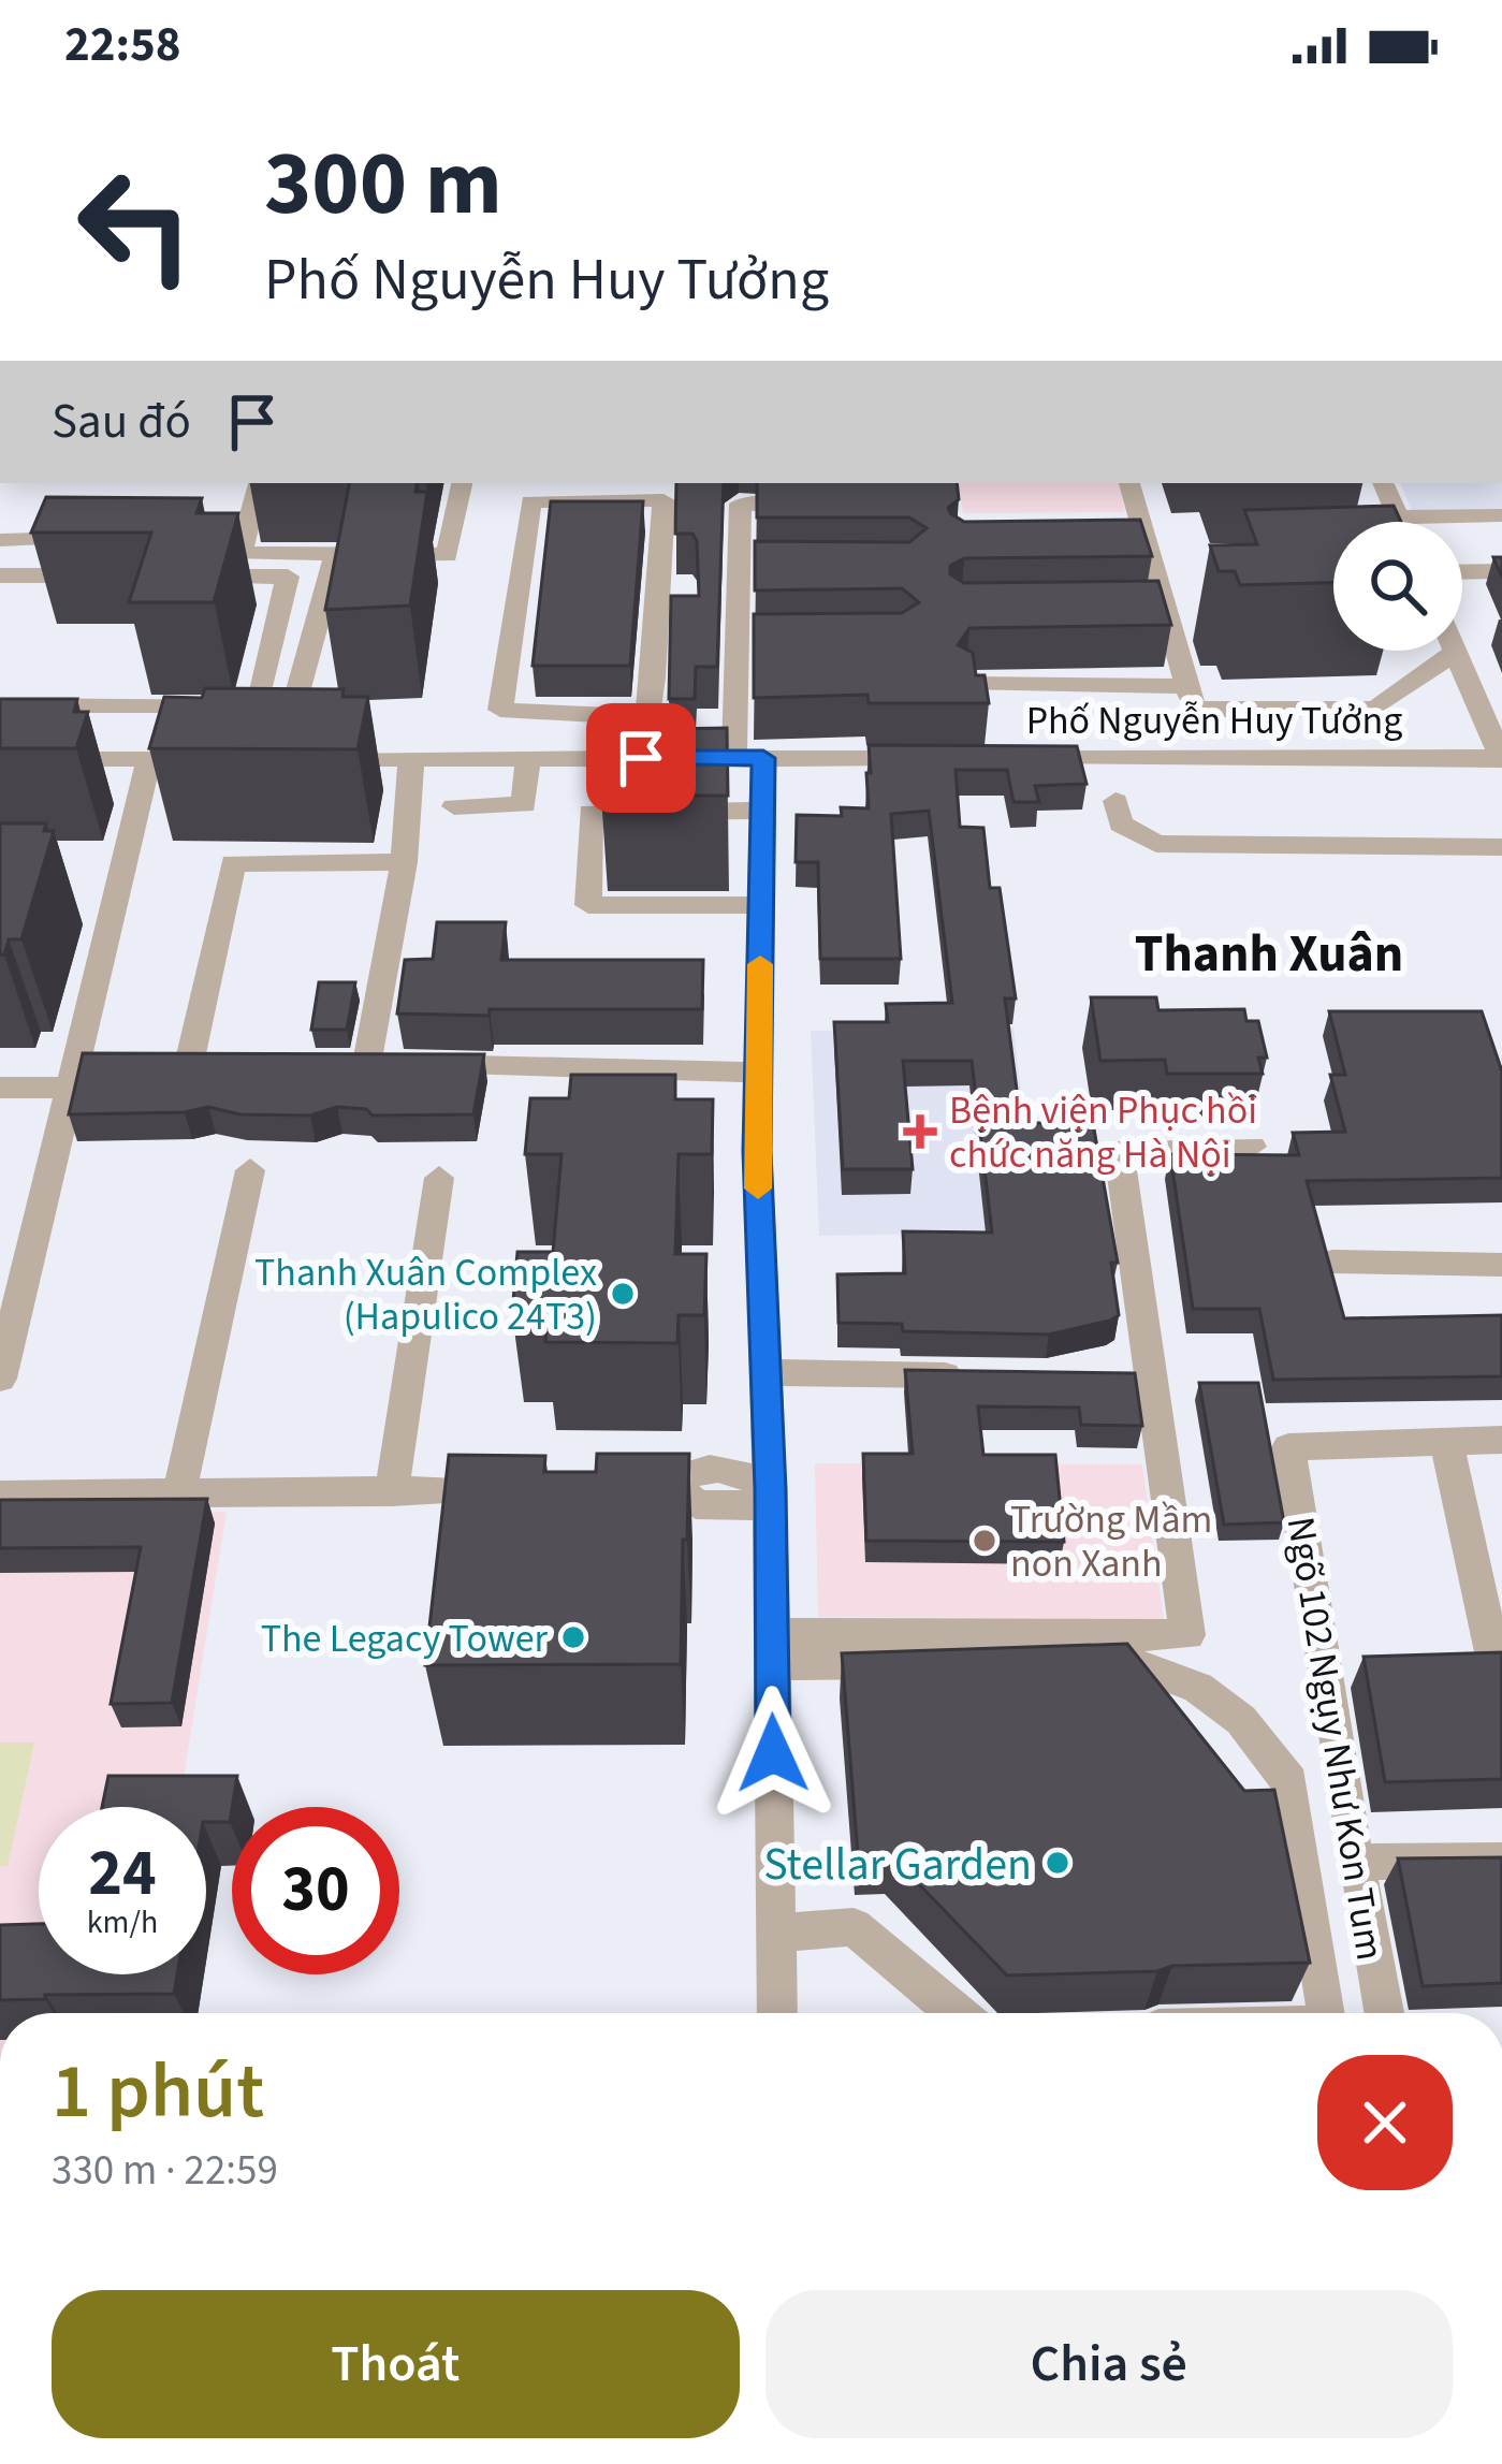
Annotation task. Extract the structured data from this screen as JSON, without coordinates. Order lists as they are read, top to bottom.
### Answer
{
  "streets": {
    "street": ["Phố Nguyễn Huy Tưởng", "Ngõ 102 Ngụy Như Kon Tum"]
  },
  "districts": ["Thanh Xuân"],
  "places": {
    "health": ["Bệnh viện Phục hồi chức năng Hà Nội"],
    "other": [
      "Thanh Xuân Complex (Hapulico 24T3)",
      "Trường Mầm non Xanh",
      "The Legacy Tower",
      "Stellar Garden"
    ]
  },
  "page": {
    "status": "22:58",
    "turn": ["300 m", "Phố Nguyễn Huy Tưởng"],
    "then": "Sau đó",
    "speed": "24 km/h",
    "limit": "30",
    "heading": ["1 phút", "330 m · 22:59"],
    "buttons": ["Thoát", "Chia sẻ"]
  }
}
